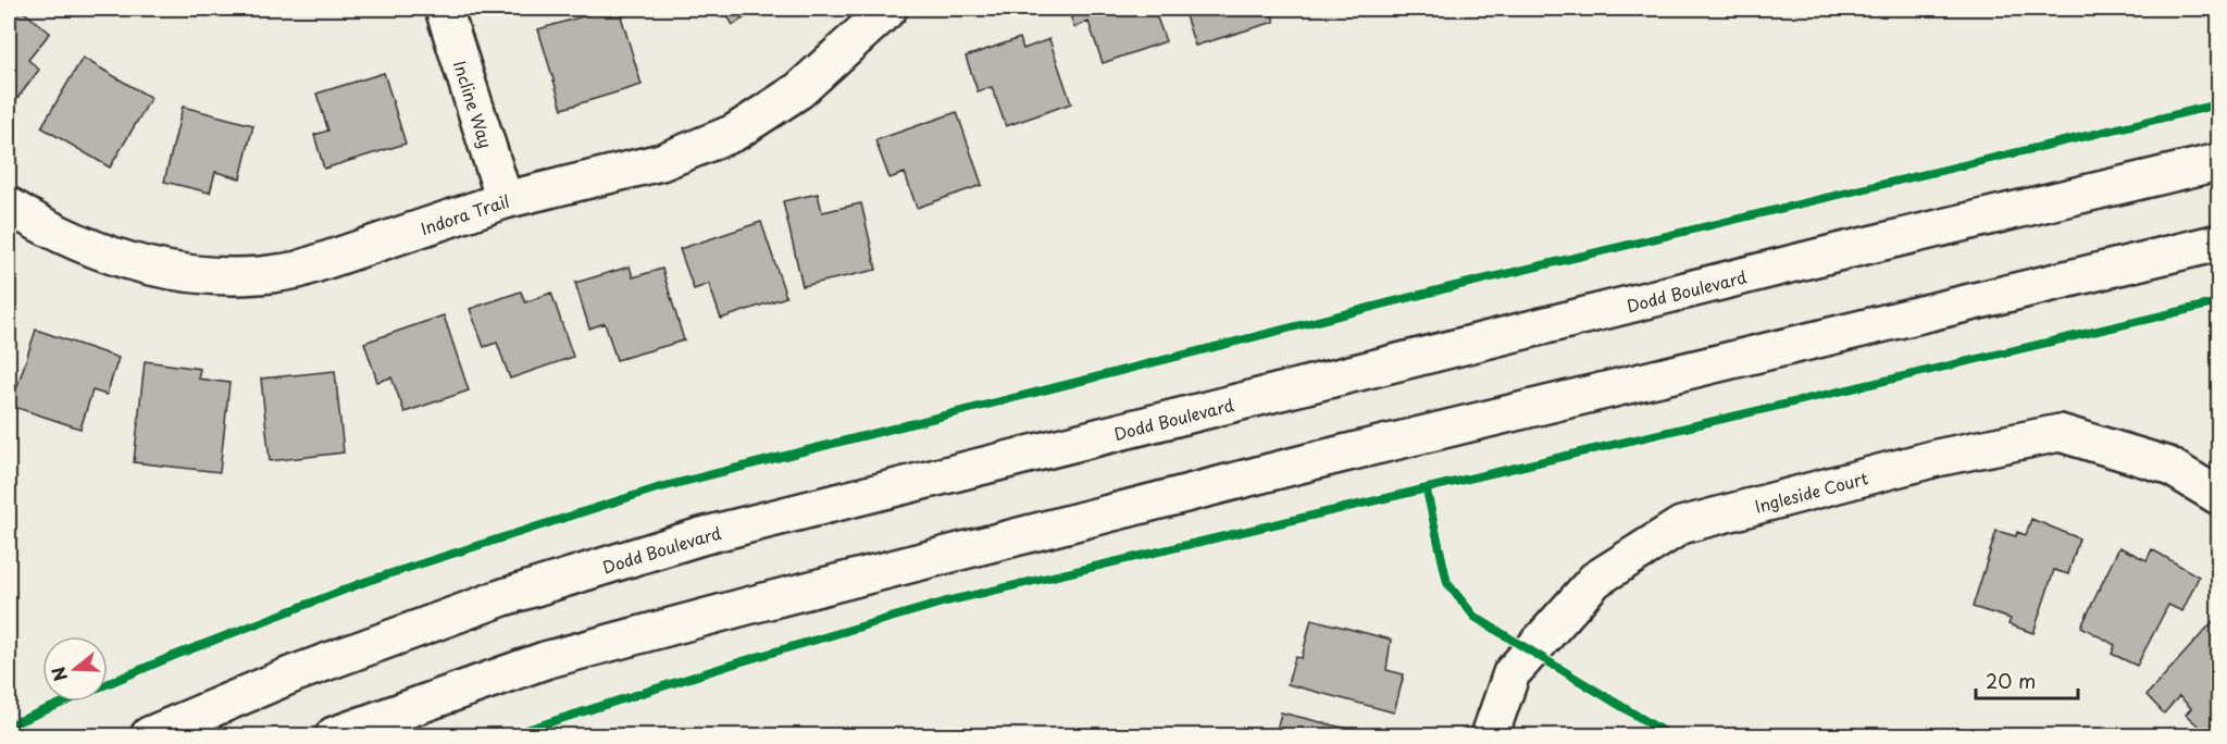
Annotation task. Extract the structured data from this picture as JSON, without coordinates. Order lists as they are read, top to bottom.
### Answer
{
  "streets": {
    "main road": [
      "Incline Way",
      "Indora Trail",
      "Dodd Boulevard",
      "Ingleside Court"
    ]
  },
  "crossings": [
    ["Incline Way", "Indora Trail"]
  ],
  "scale_bar": "20 m",
  "north": "left"
}
